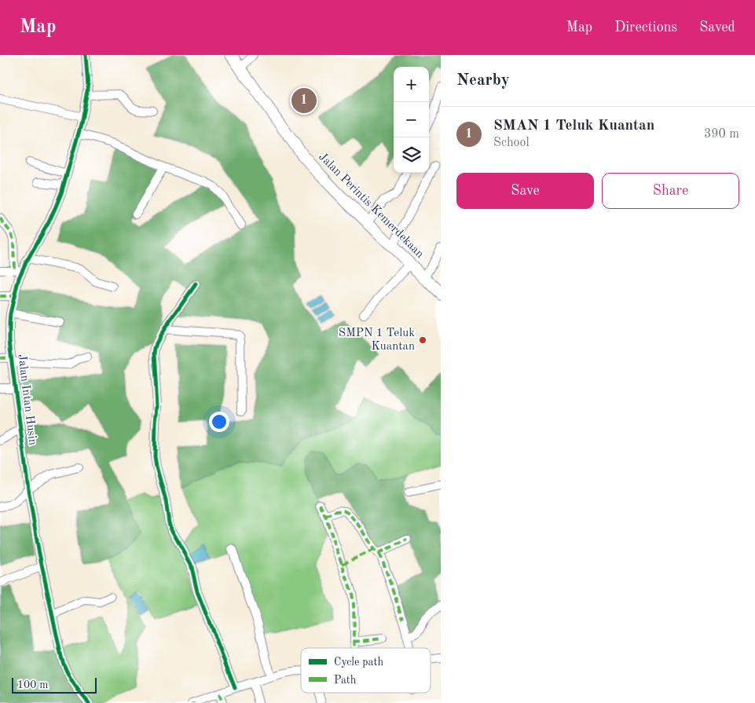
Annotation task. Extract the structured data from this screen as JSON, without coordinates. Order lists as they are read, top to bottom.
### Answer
{
  "streets": {
    "highway": ["Jalan Perintis Kemerdekaan"],
    "street": ["Jalan Intan Husin"]
  },
  "places": ["SMPN 1 Teluk Kuantan"],
  "legend": ["Cycle path", "Path"],
  "scale_bar": "100 m",
  "page": {
    "header": "Map",
    "nav": ["Map", "Directions", "Saved"],
    "heading": "Nearby",
    "map_buttons": ["+", "−"],
    "pins": "1",
    "list": [
      {
        "mark": "1",
        "name": "SMAN 1 Teluk Kuantan",
        "note": "School",
        "value": "390 m"
      }
    ],
    "buttons": ["Save", "Share"],
    "scale": "100 m"
  }
}
